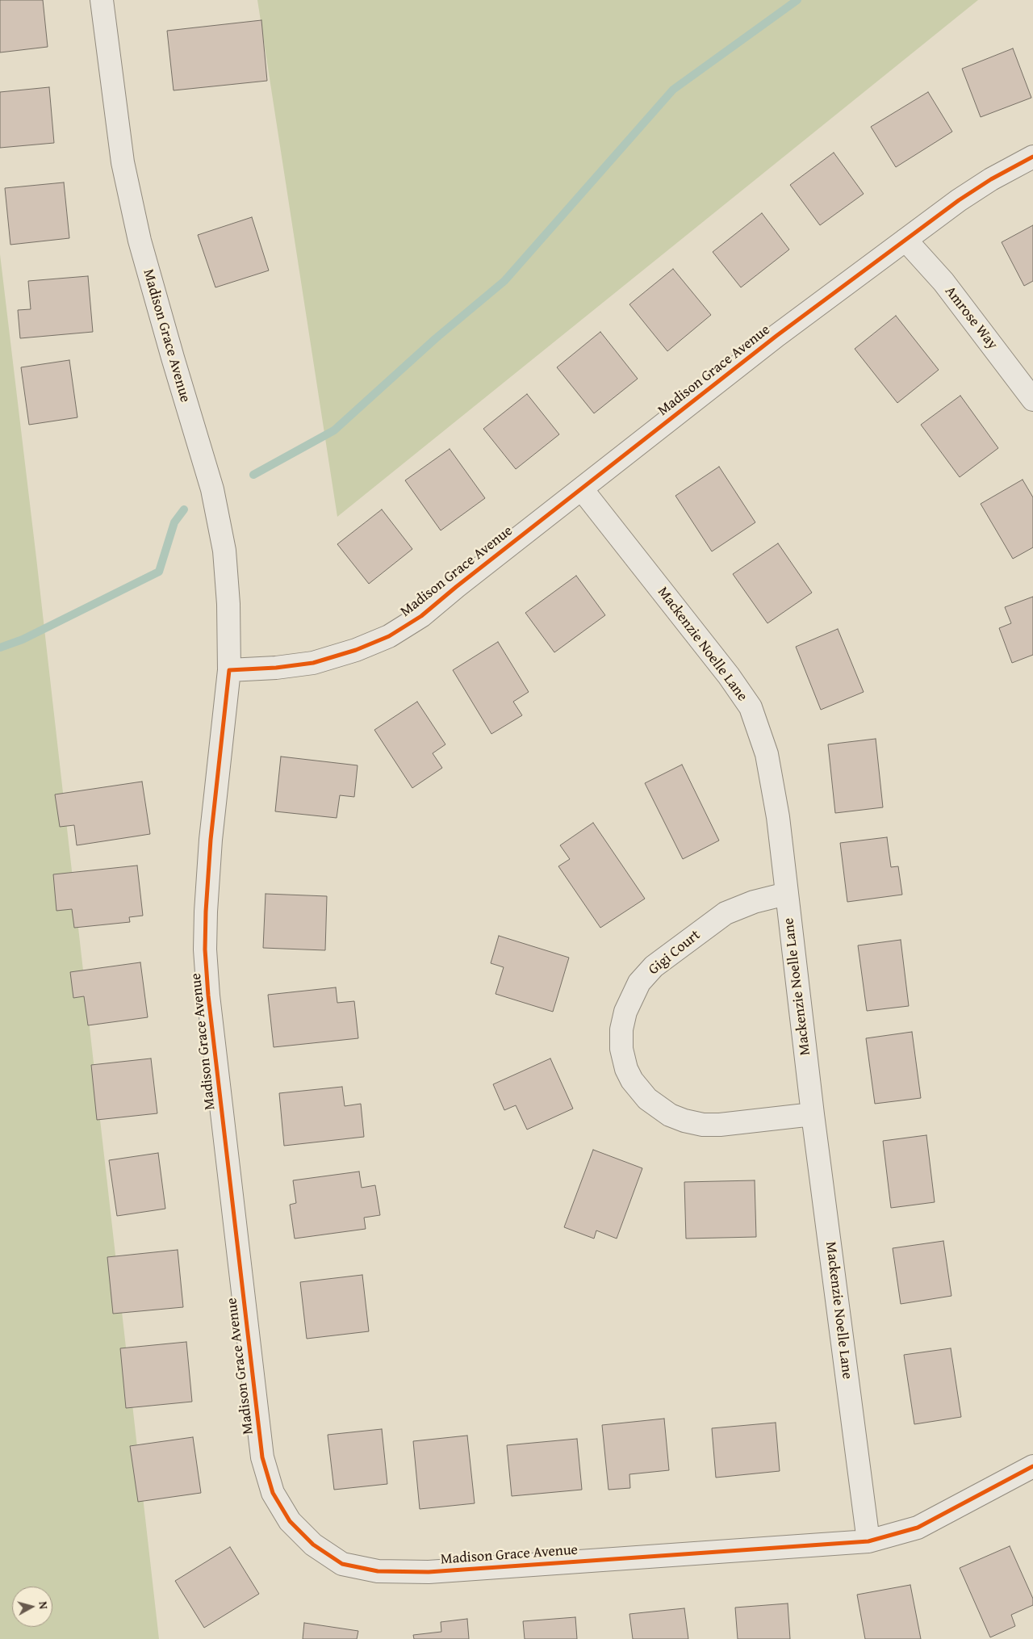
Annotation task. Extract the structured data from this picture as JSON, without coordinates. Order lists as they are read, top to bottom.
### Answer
{
  "streets": {
    "street": [
      "Amrose Way",
      "Madison Grace Avenue",
      "Mackenzie Noelle Lane",
      "Gigi Court"
    ]
  },
  "crossings": [
    ["Amrose Way", "Madison Grace Avenue"],
    ["Madison Grace Avenue", "Mackenzie Noelle Lane"],
    ["Mackenzie Noelle Lane", "Gigi Court"]
  ],
  "north": "right"
}
